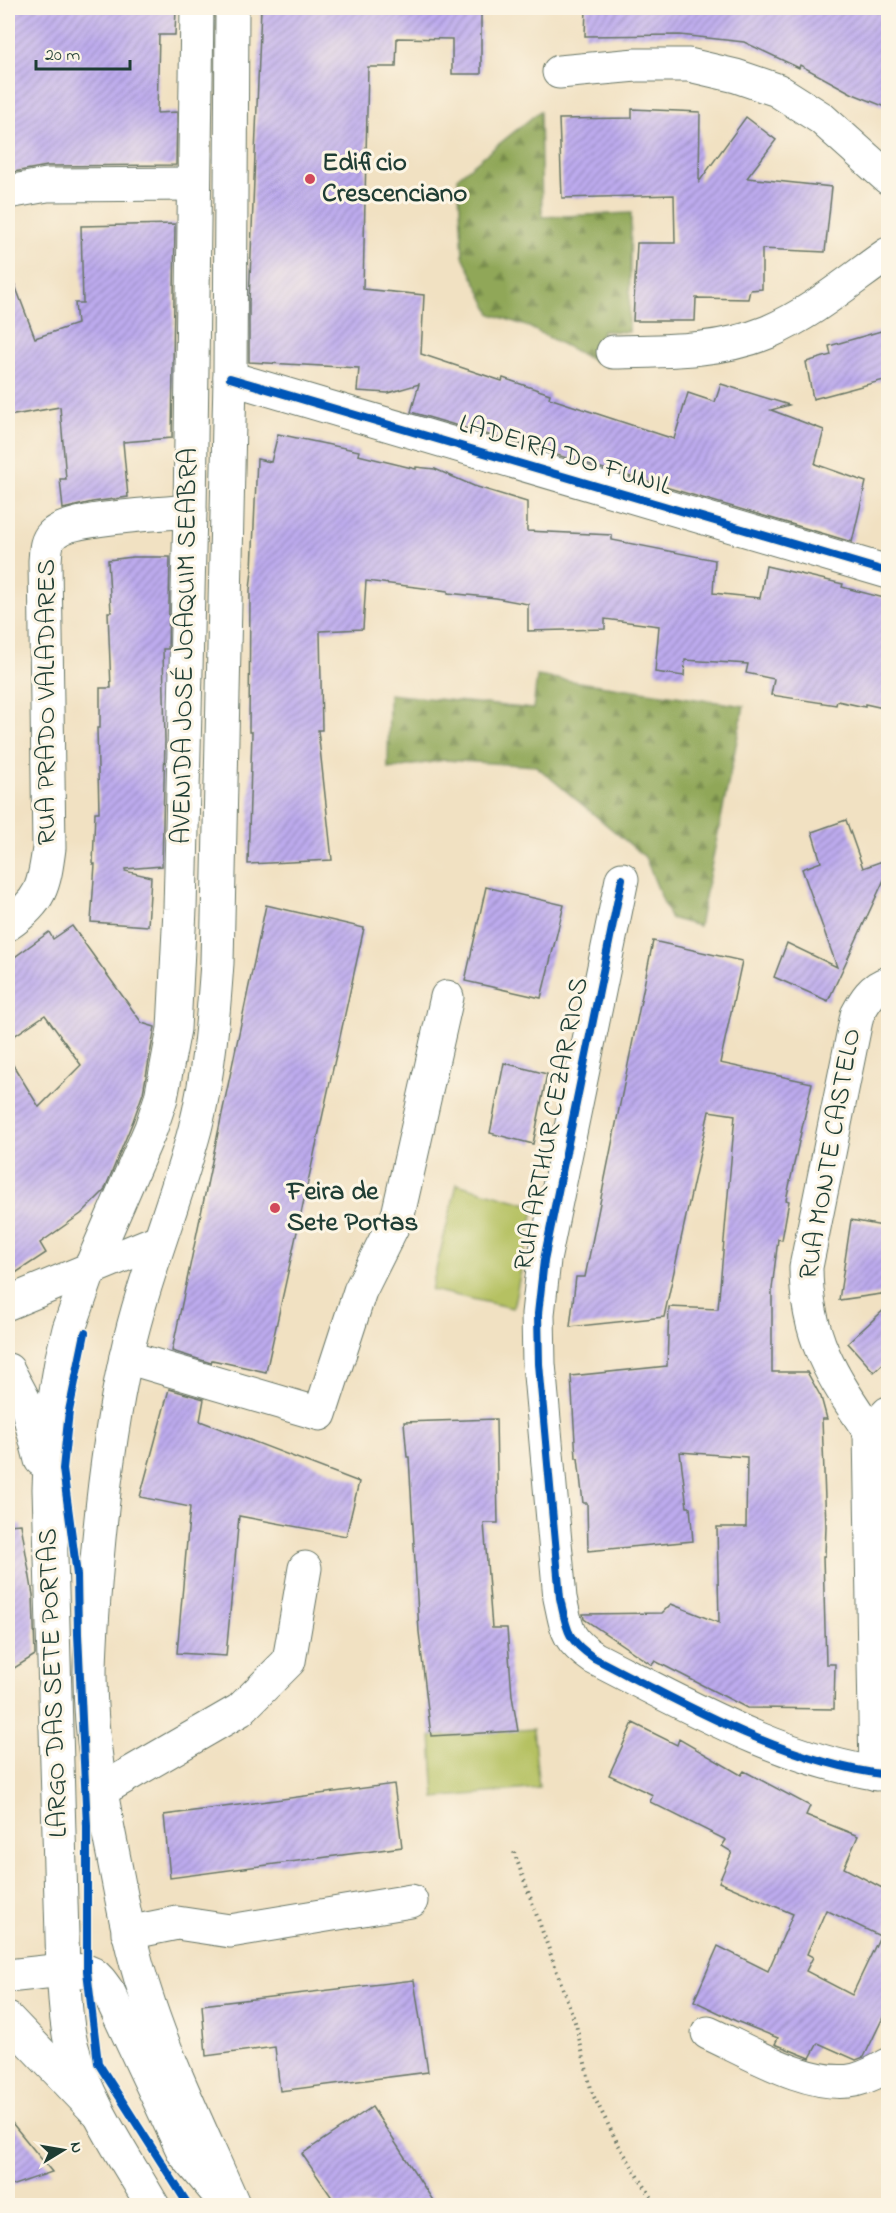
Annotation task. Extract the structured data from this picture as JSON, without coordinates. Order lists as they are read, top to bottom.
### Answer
{
  "streets": {
    "main road": [
      "LADEIRA DO FUNIL",
      "AVENIDA JOSÉ JOAQUIM SEABRA",
      "RUA PRADO VALADARES",
      "RUA ARTHUR CEZAR RIOS",
      "RUA MONTE CASTELO",
      "LARGO DAS SETE PORTAS"
    ]
  },
  "crossings": [
    ["LADEIRA DO FUNIL", "AVENIDA JOSÉ JOAQUIM SEABRA"],
    ["AVENIDA JOSÉ JOAQUIM SEABRA", "RUA PRADO VALADARES"],
    ["AVENIDA JOSÉ JOAQUIM SEABRA", "LARGO DAS SETE PORTAS"]
  ],
  "places": ["Edificio Crescenciano", "Feira de Sete Portas"],
  "scale_bar": "20 m",
  "north": "right"
}
